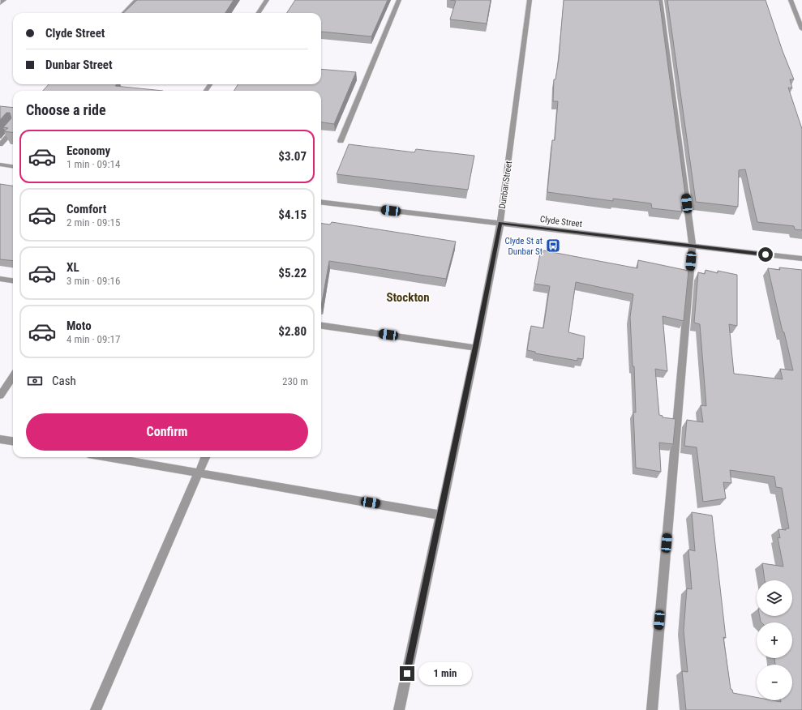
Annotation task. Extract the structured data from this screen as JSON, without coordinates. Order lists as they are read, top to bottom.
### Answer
{
  "streets": {
    "street": ["Dunbar Street", "Clyde Street"]
  },
  "crossings": [
    ["Dunbar Street", "Clyde Street"]
  ],
  "districts": ["Stockton"],
  "places": {
    "bus stop": ["Clyde St at Dunbar St"]
  },
  "page": {
    "banner": ["Clyde Street", "Dunbar Street"],
    "heading": "Choose a ride",
    "list": [
      {
        "name": "Economy",
        "note": "1 min · 09:14",
        "value": "$3.07"
      },
      {
        "name": "Comfort",
        "note": "2 min · 09:15",
        "value": "$4.15"
      },
      {
        "name": "XL",
        "note": "3 min · 09:16",
        "value": "$5.22"
      },
      {
        "name": "Moto",
        "note": "4 min · 09:17",
        "value": "$2.80"
      }
    ],
    "pay": ["Cash", "230 m"],
    "buttons": "Confirm",
    "map_buttons": ["+", "−"],
    "bubble": "1 min"
  }
}
